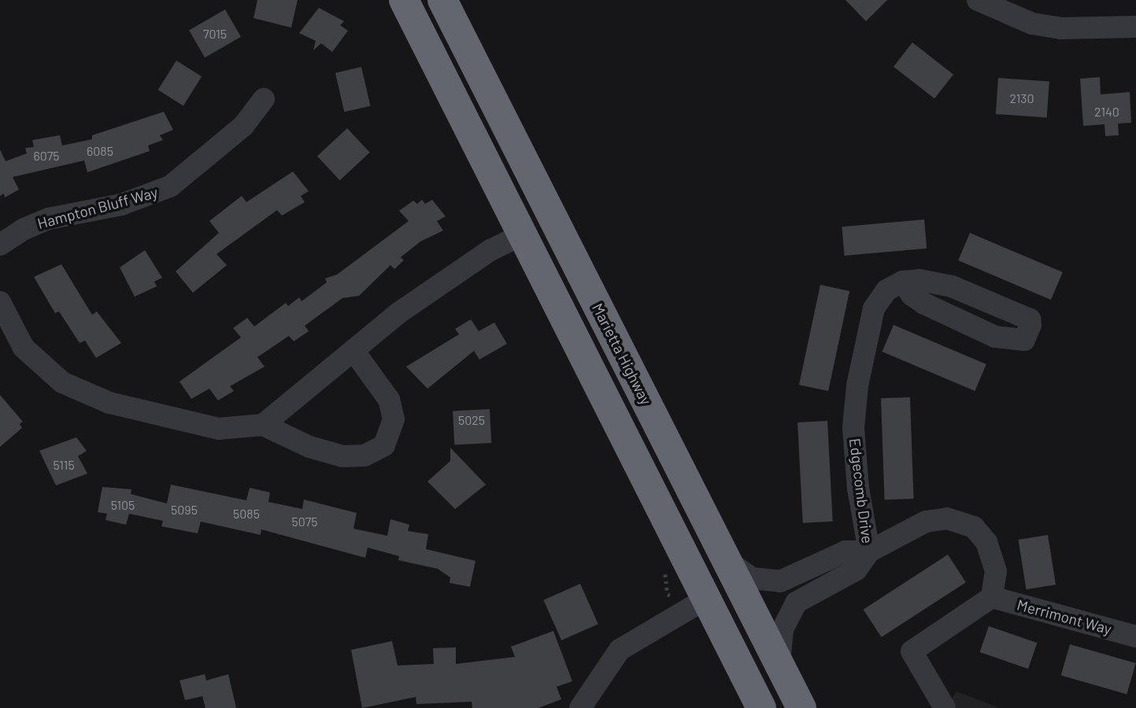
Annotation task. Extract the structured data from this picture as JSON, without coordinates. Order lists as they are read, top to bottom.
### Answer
{
  "streets": {
    "highway": ["Marietta Highway"],
    "street": ["Hampton Bluff Way", "Edgecomb Drive", "Merrimont Way"]
  },
  "house_numbers": [
    "7015",
    "2130",
    "2140",
    "6085",
    "6075",
    "5025",
    "5115",
    "5105",
    "5095",
    "5085",
    "5075"
  ]
}
